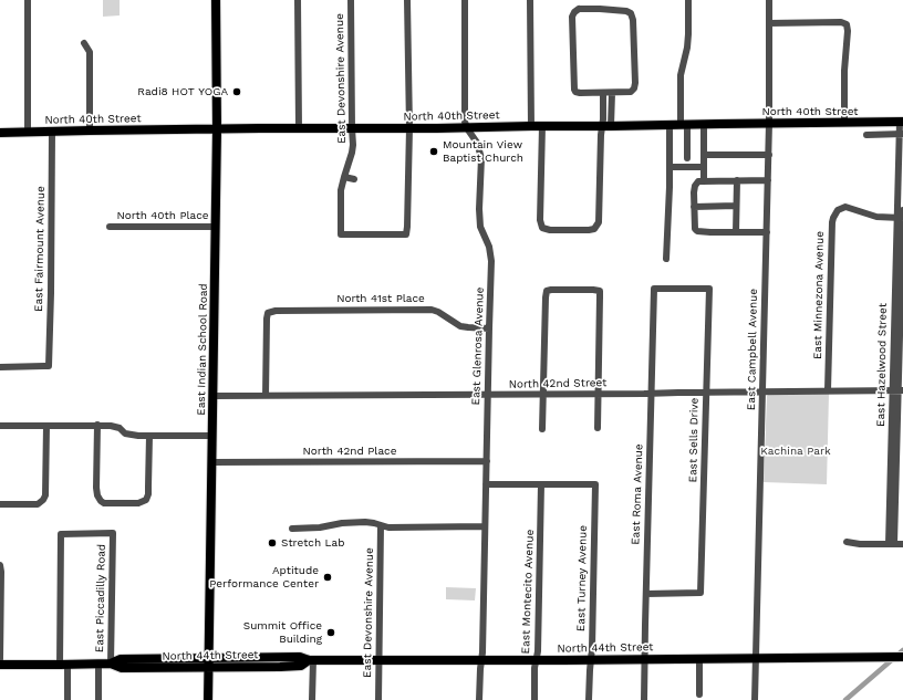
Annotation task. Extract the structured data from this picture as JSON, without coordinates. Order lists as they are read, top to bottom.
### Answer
{
  "streets": {
    "main road": ["North 40th Street", "East Indian School Road", "North 44th Street"],
    "street": [
      "East Devonshire Avenue",
      "North 40th Place",
      "East Fairmount Avenue",
      "East Minnezona Avenue",
      "North 41st Place",
      "East Glenrosa Avenue",
      "East Campbell Avenue",
      "East Hazelwood Street",
      "North 42nd Street",
      "East Sells Drive",
      "North 42nd Place",
      "East Roma Avenue",
      "East Turney Avenue",
      "East Montecito Avenue",
      "East Piccadilly Road"
    ]
  },
  "crossings": [
    ["East Devonshire Avenue", "North 40th Street"],
    ["East Devonshire Avenue", "North 44th Street"],
    ["North 40th Street", "East Fairmount Avenue"],
    ["North 40th Street", "East Glenrosa Avenue"],
    ["North 40th Street", "East Indian School Road"],
    ["North 40th Street", "East Campbell Avenue"],
    ["North 40th Street", "East Hazelwood Street"],
    ["North 40th Place", "East Indian School Road"],
    ["East Minnezona Avenue", "East Hazelwood Street"],
    ["East Minnezona Avenue", "North 42nd Street"],
    ["North 41st Place", "East Glenrosa Avenue"],
    ["North 41st Place", "North 42nd Street"],
    ["East Glenrosa Avenue", "North 42nd Street"],
    ["East Glenrosa Avenue", "North 42nd Place"],
    ["East Glenrosa Avenue", "North 44th Street"],
    ["East Indian School Road", "North 42nd Street"],
    ["East Indian School Road", "North 42nd Place"],
    ["East Indian School Road", "North 44th Street"],
    ["East Campbell Avenue", "North 42nd Street"],
    ["East Campbell Avenue", "North 44th Street"],
    ["East Hazelwood Street", "North 42nd Street"],
    ["North 42nd Street", "East Sells Drive"],
    ["North 42nd Street", "East Roma Avenue"],
    ["East Sells Drive", "East Roma Avenue"],
    ["East Roma Avenue", "North 44th Street"],
    ["East Turney Avenue", "East Montecito Avenue"],
    ["East Turney Avenue", "North 44th Street"],
    ["East Montecito Avenue", "North 44th Street"],
    ["East Piccadilly Road", "North 44th Street"]
  ],
  "parks": ["Kachina Park"],
  "places": [
    "Radi8 HOT YOGA",
    "Mountain View Baptist Church",
    "Stretch Lab",
    "Aptitude Performance Center",
    "Summit Office Building"
  ]
}
